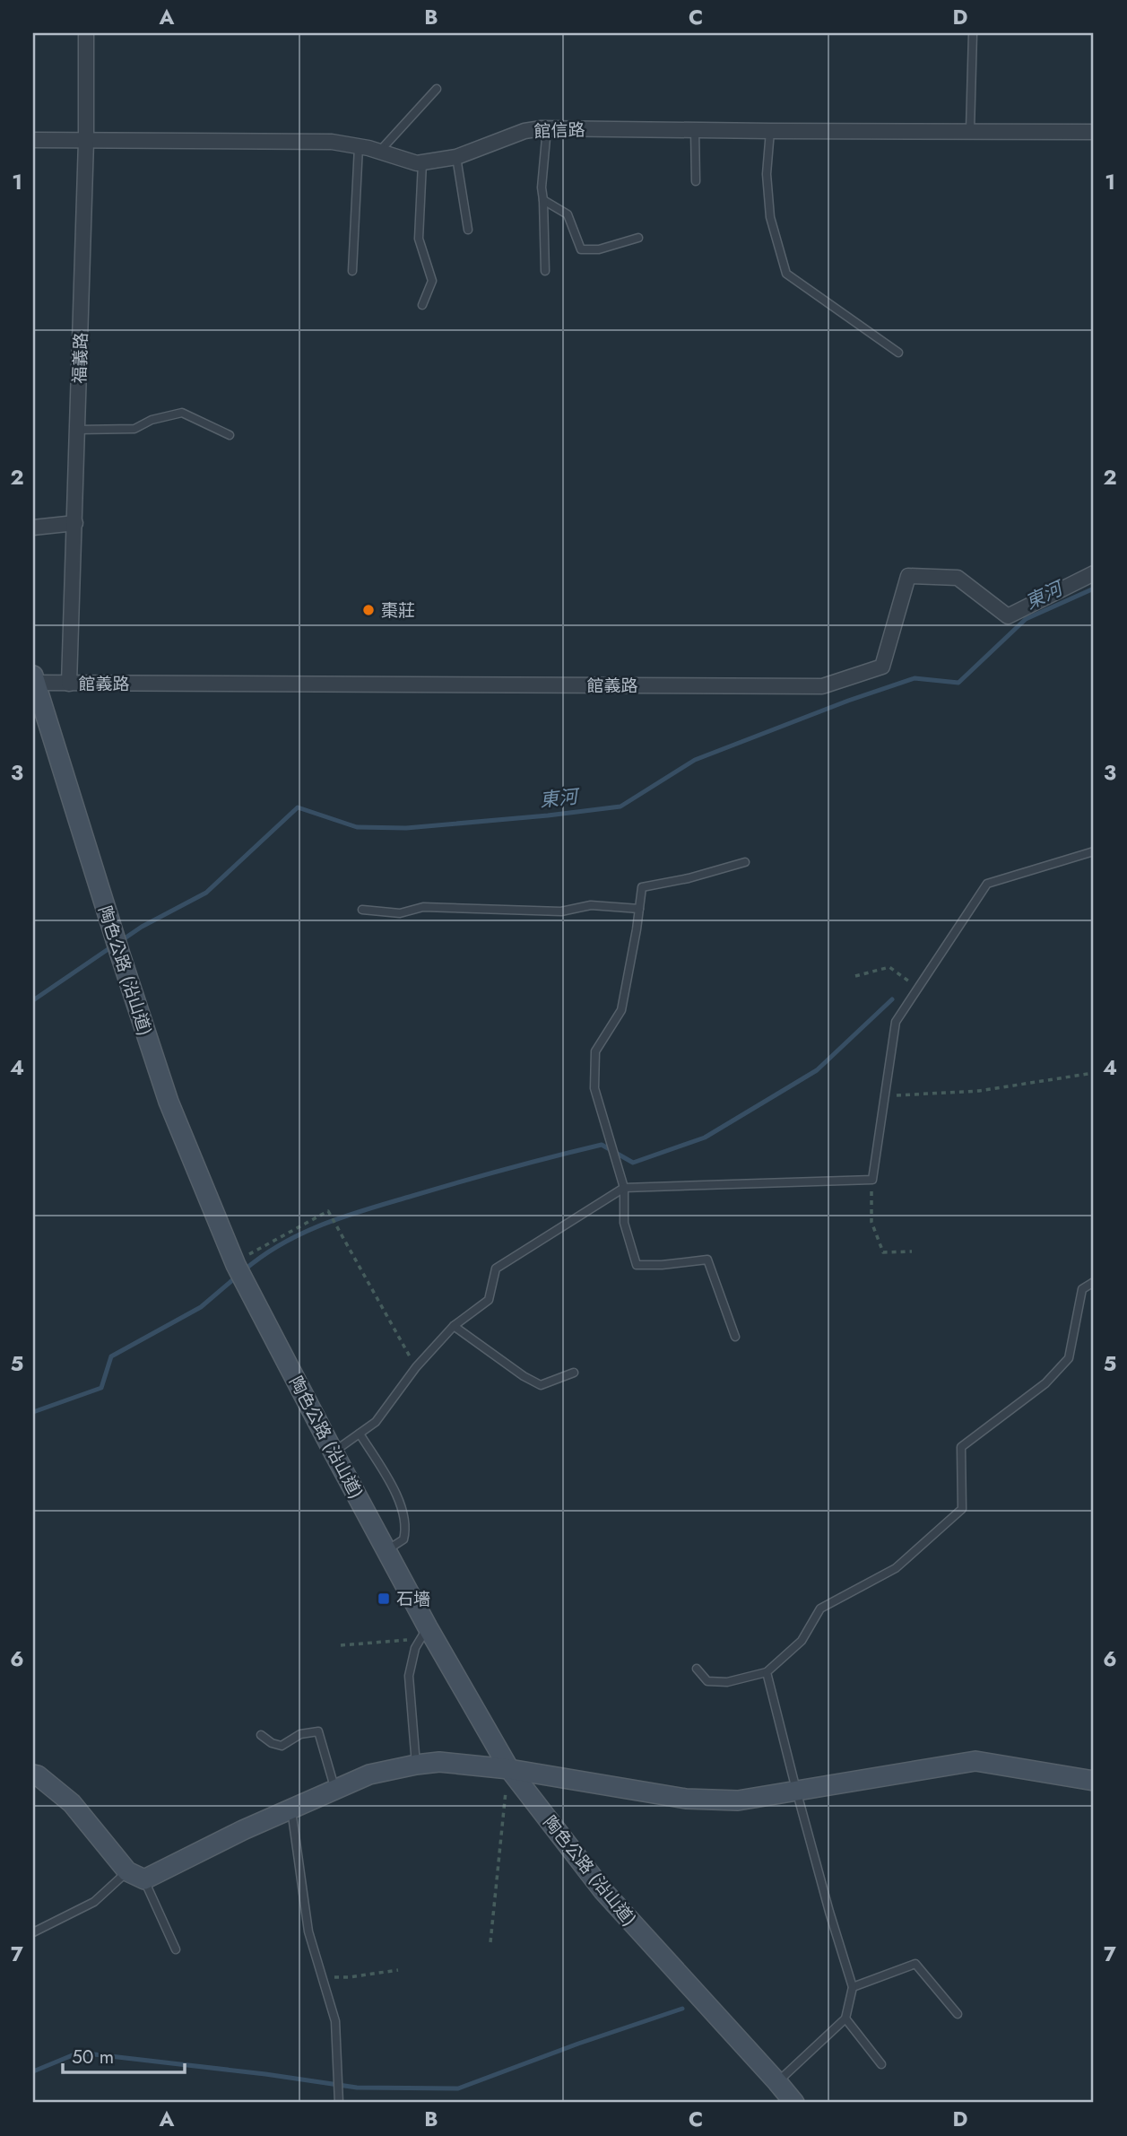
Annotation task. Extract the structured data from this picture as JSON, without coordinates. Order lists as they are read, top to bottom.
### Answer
{
  "streets": {
    "main road": ["陶色公路 (沿山道)"],
    "street": ["館信路", "福義路", "館義路"]
  },
  "crossings": [
    ["館信路", "福義路"],
    ["福義路", "館義路"],
    ["館義路", "陶色公路 (沿山道)"]
  ],
  "water": ["東河"],
  "places": {
    "other": ["棗莊"],
    "transit": ["石墻"]
  },
  "scale_bar": "50 m",
  "grid": {
    "columns": [
      "A",
      "B",
      "C",
      "D"
    ],
    "rows": [
      "1",
      "2",
      "3",
      "4",
      "5",
      "6",
      "7"
    ]
  }
}
